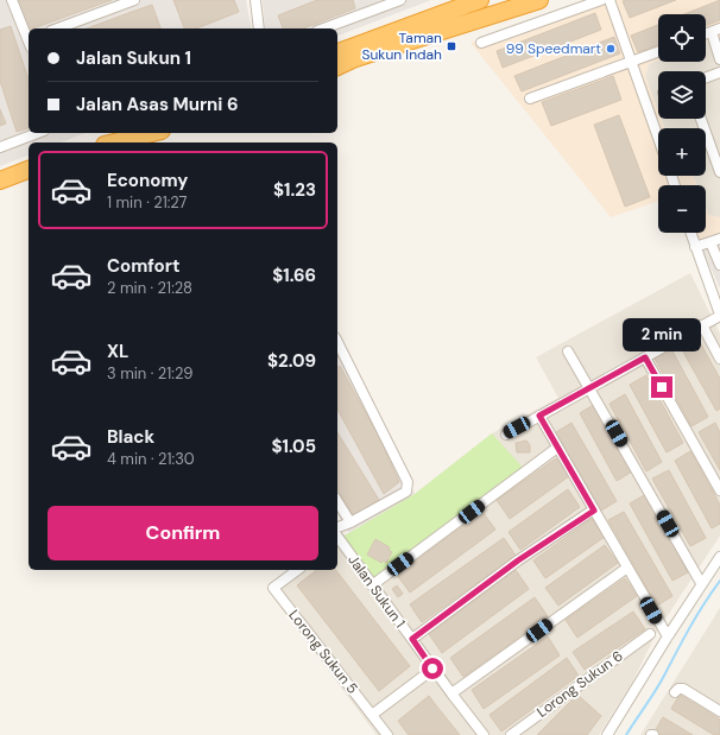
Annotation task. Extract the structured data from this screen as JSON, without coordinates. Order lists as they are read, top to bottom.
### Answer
{
  "streets": {
    "street": ["Jalan Sukun 1", "Lorong Sukun 5", "Lorong Sukun 6"]
  },
  "places": {
    "transit": ["Taman Sukun Indah"],
    "other": ["99 Speedmart"]
  },
  "page": {
    "map_buttons": ["+", "−"],
    "banner": ["Jalan Sukun 1", "Jalan Asas Murni 6"],
    "list": [
      {
        "name": "Economy",
        "note": "1 min · 21:27",
        "value": "$1.23"
      },
      {
        "name": "Comfort",
        "note": "2 min · 21:28",
        "value": "$1.66"
      },
      {
        "name": "XL",
        "note": "3 min · 21:29",
        "value": "$2.09"
      },
      {
        "name": "Black",
        "note": "4 min · 21:30",
        "value": "$1.05"
      }
    ],
    "bubble": "2 min",
    "buttons": "Confirm"
  }
}
